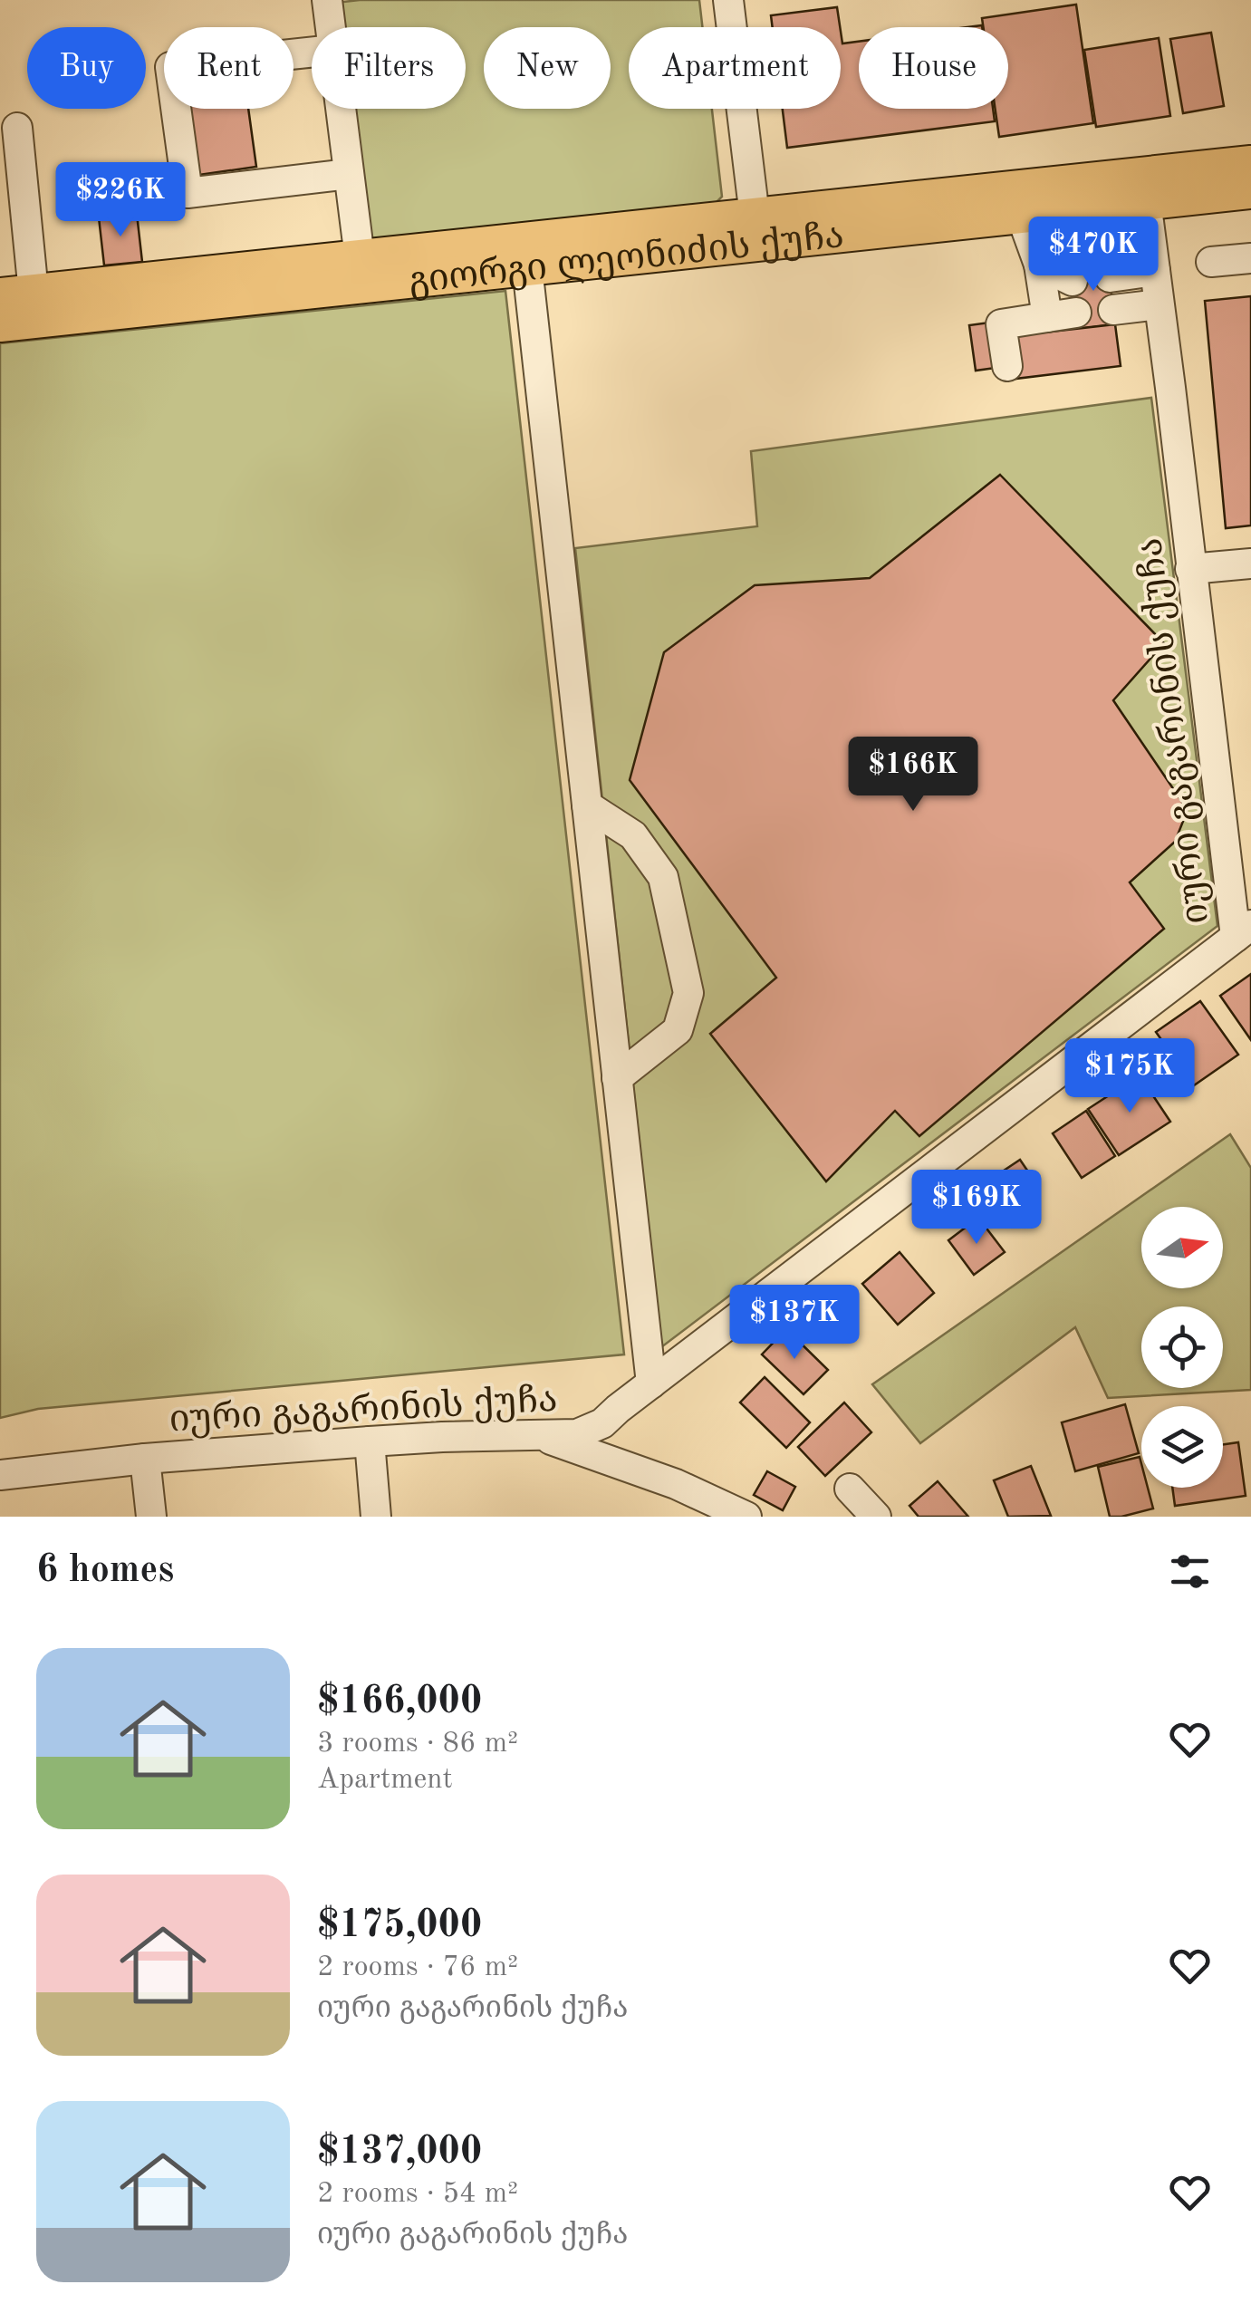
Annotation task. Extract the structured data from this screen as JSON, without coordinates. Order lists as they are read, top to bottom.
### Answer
{
  "streets": {
    "main road": ["გიორგი ლეონიძის ქუჩა"],
    "street": ["იური გაგარინის ქუჩა"]
  },
  "crossings": [
    ["გიორგი ლეონიძის ქუჩა", "იური გაგარინის ქუჩა"]
  ],
  "north": "right",
  "page": {
    "chip": [
      "Buy",
      "Rent",
      "Filters",
      "New",
      "Apartment",
      "House"
    ],
    "price": [
      "$226K",
      "$470K",
      "$166K",
      "$175K",
      "$169K",
      "$137K"
    ],
    "heading": "6 homes",
    "list": [
      {
        "name": "$166,000",
        "note": "3 rooms · 86 m² · Apartment"
      },
      {
        "name": "$175,000",
        "note": "2 rooms · 76 m² · იური გაგარინის ქუჩა"
      },
      {
        "name": "$137,000",
        "note": "2 rooms · 54 m² · იური გაგარინის ქუჩა"
      }
    ]
  }
}
